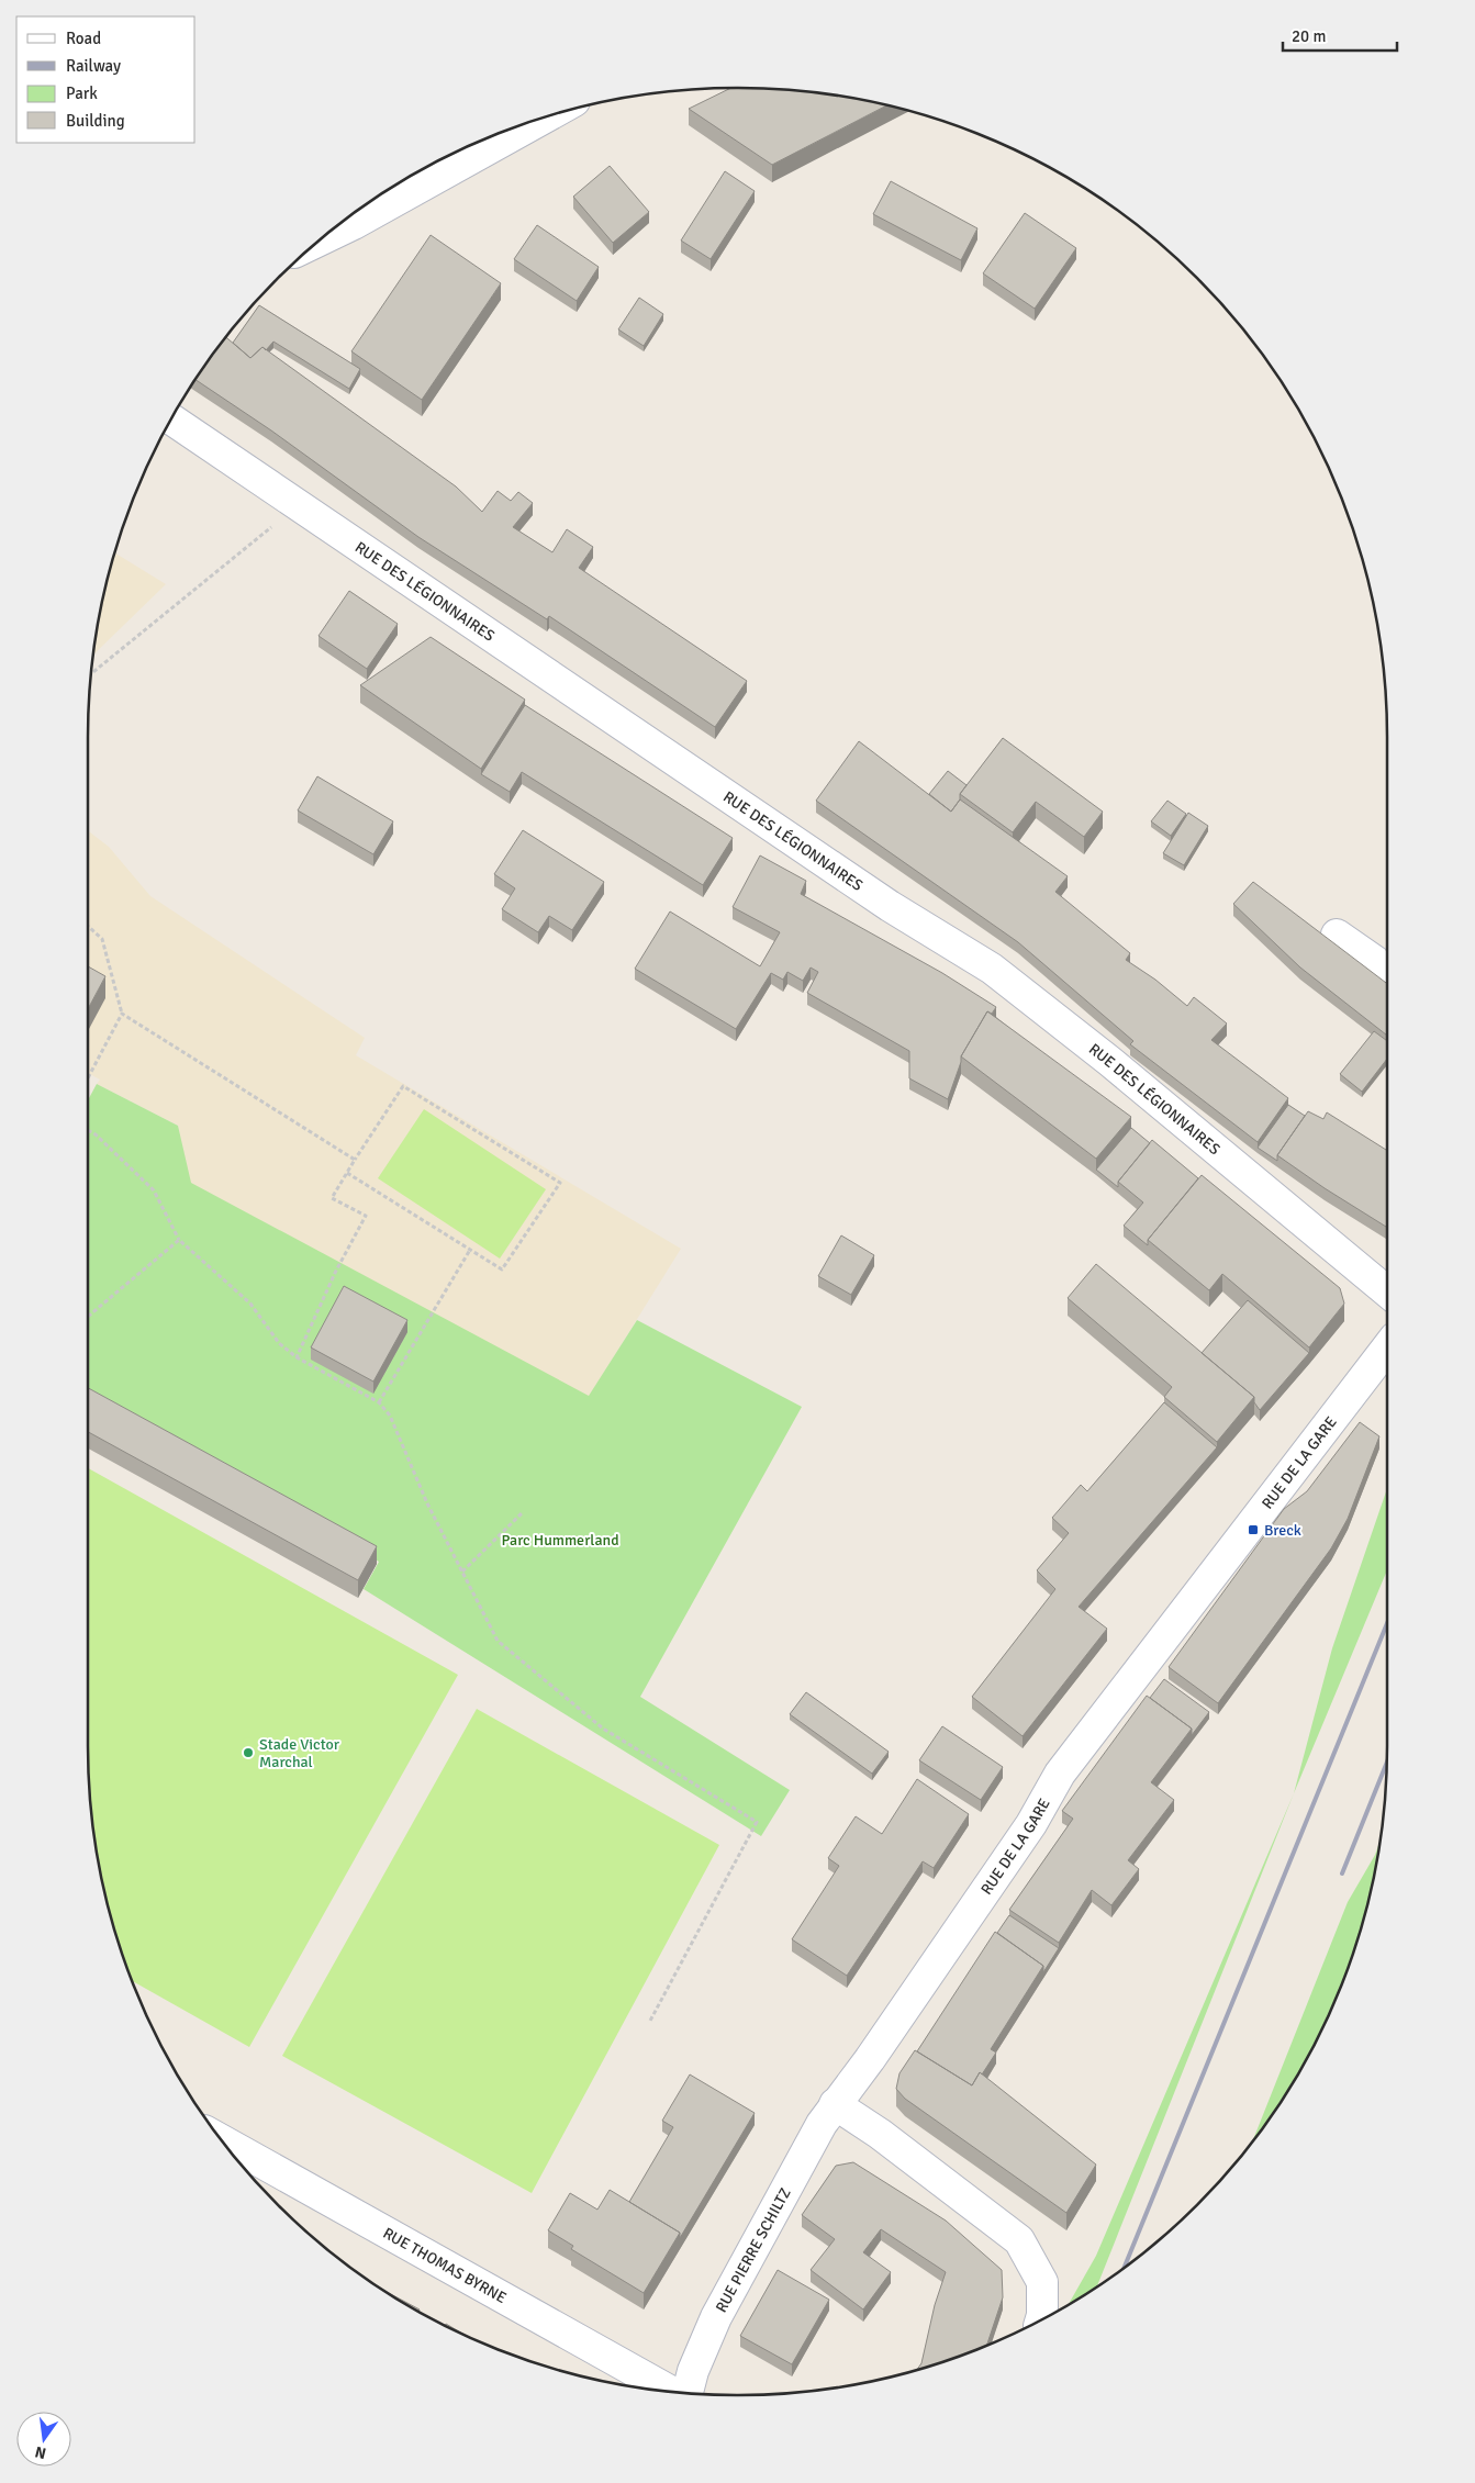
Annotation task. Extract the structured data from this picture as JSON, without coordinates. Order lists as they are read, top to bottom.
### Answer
{
  "streets": {
    "street": [
      "RUE DES LÉGIONNAIRES",
      "RUE DE LA GARE",
      "RUE PIERRE SCHILTZ",
      "RUE THOMAS BYRNE"
    ]
  },
  "crossings": [
    ["RUE DE LA GARE", "RUE PIERRE SCHILTZ"]
  ],
  "parks": ["Parc Hummerland"],
  "places": {
    "transit": ["Breck"],
    "other": ["Stade Victor Marchal"]
  },
  "legend": [
    "Road",
    "Railway",
    "Park",
    "Building"
  ],
  "scale_bar": "20 m",
  "north": "bottom"
}
